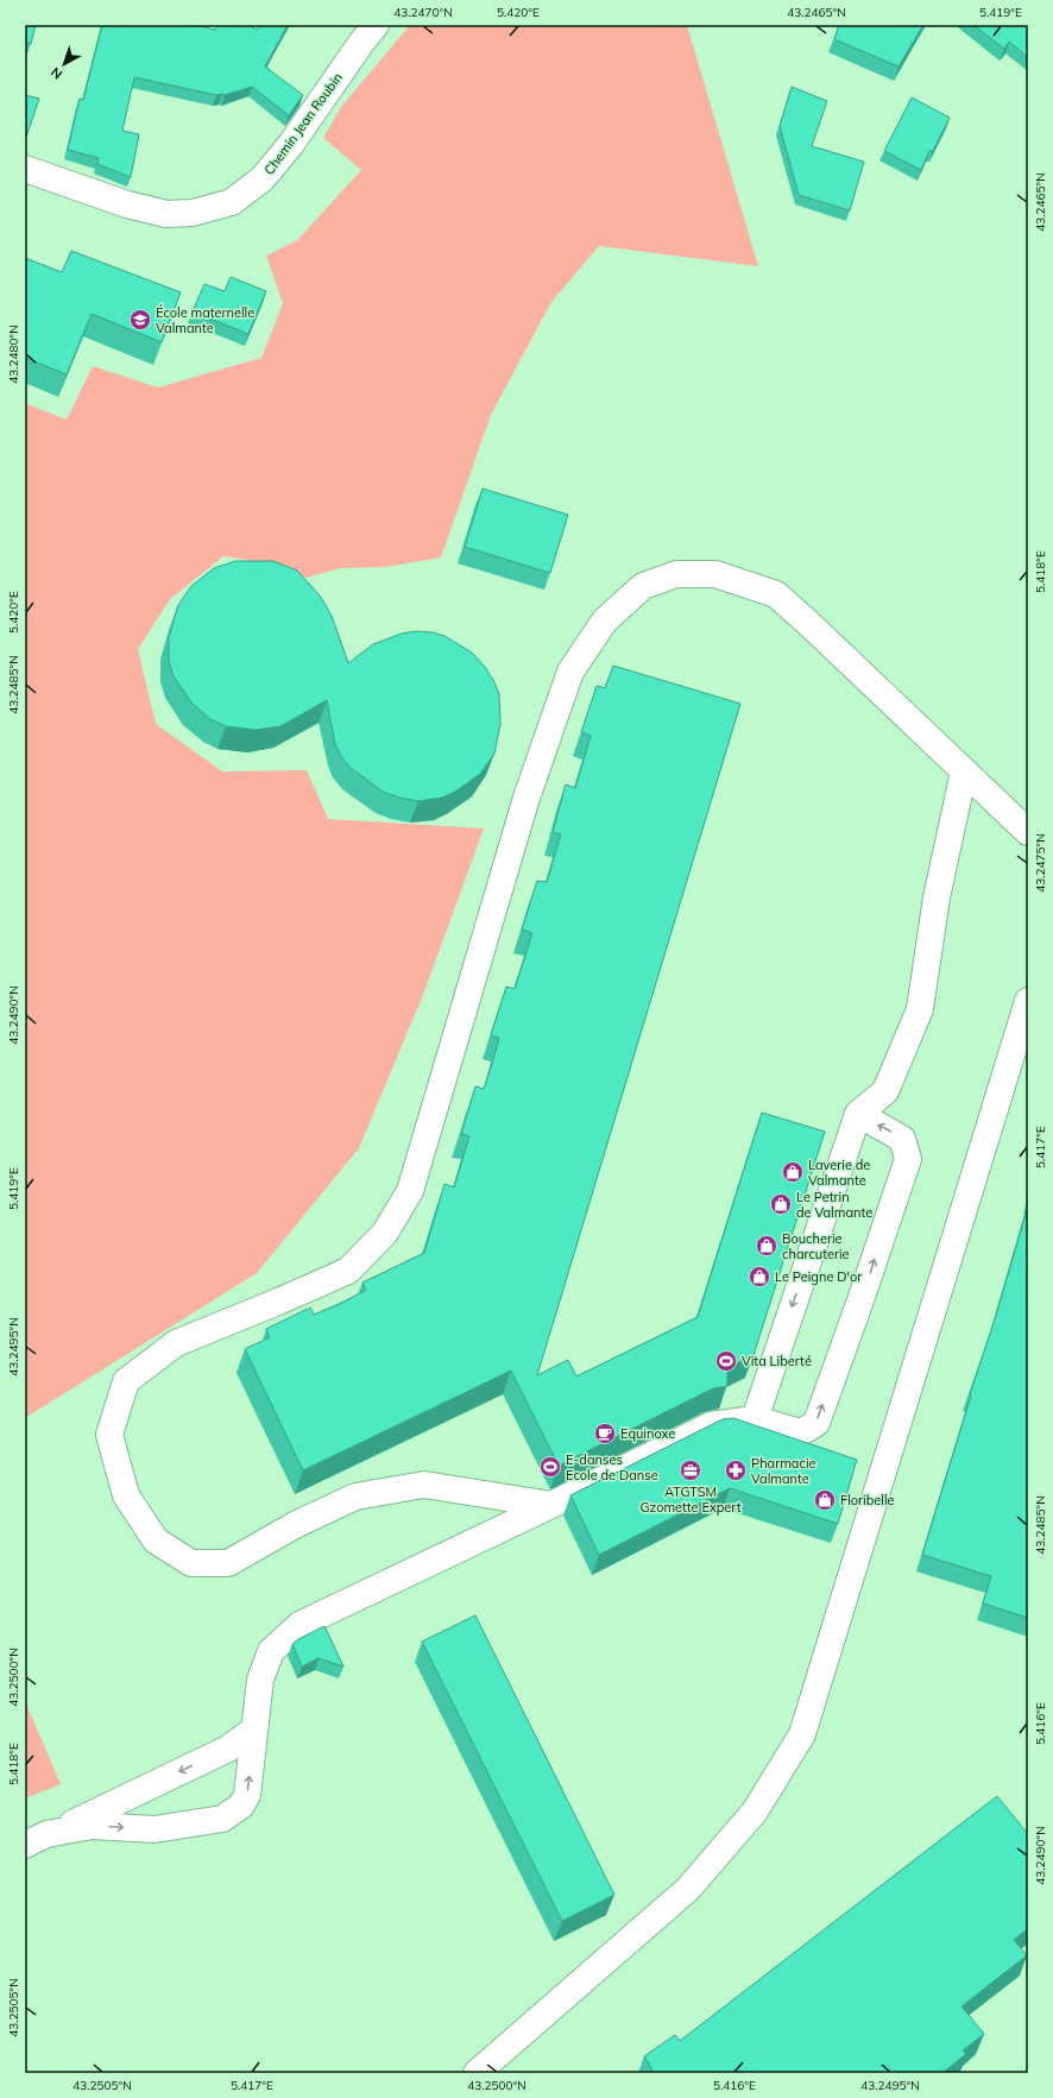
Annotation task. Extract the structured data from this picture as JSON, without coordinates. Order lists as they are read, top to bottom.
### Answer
{
  "streets": {
    "street": ["Chemin Jean Roubin"]
  },
  "places": {
    "school or university": ["École maternelle Valmante"],
    "shop": [
      "Laverie de Valmante",
      "Le Petrin de Valmante",
      "Boucherie charcuterie",
      "Le Peigne D'or",
      "Floribelle"
    ],
    "sports": ["Vita Liberté", "E-danses Ecole de Danse"],
    "cafe": ["Equinoxe"],
    "office": ["ATGTSM Gzomette Expert"],
    "pharmacy": ["Pharmacie Valmante"]
  },
  "north": "bottom left",
  "coordinates": [
    "43.2470°N",
    "5.420°E",
    "43.2465°N",
    "5.419°E",
    "43.2480°N",
    "5.418°E",
    "43.2485°N",
    "43.2475°N",
    "43.2490°N",
    "5.417°E",
    "43.2495°N",
    "43.2500°N",
    "5.416°E",
    "43.2505°N"
  ]
}
